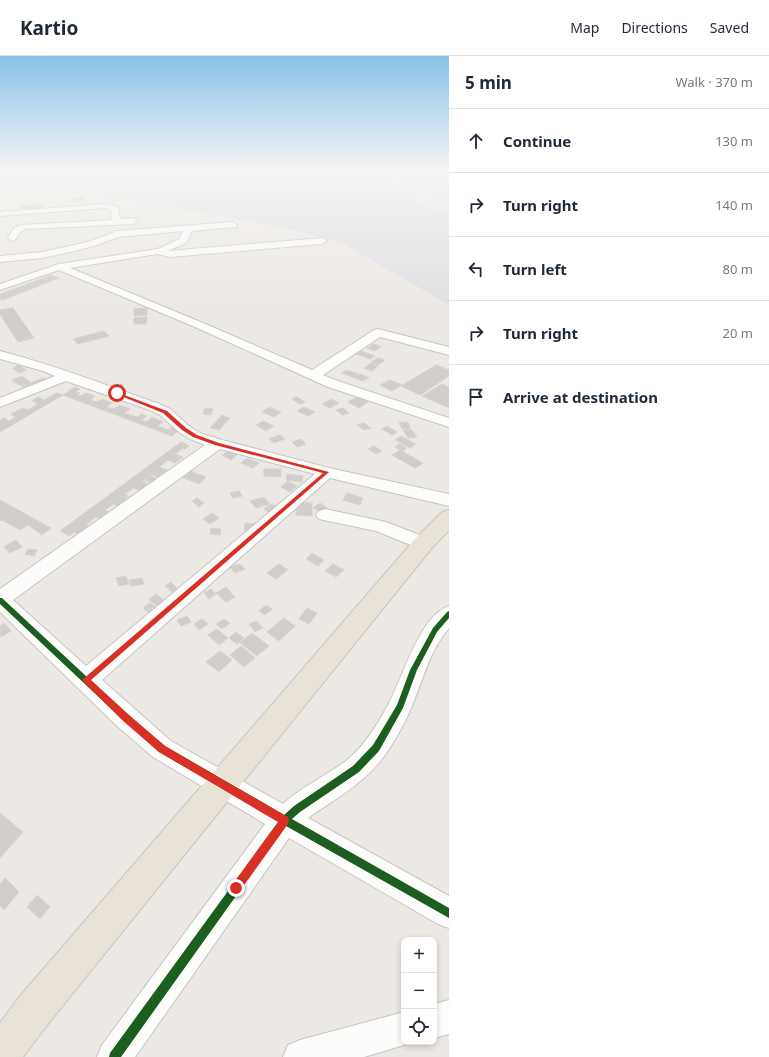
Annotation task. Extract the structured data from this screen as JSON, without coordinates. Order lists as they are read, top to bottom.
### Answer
{
  "page": {
    "header": "Kartio",
    "nav": ["Map", "Directions", "Saved"],
    "heading": ["5 min", "Walk · 370 m"],
    "list": [
      ["Continue", "130 m"],
      ["Turn right", "140 m"],
      ["Turn left", "80 m"],
      ["Turn right", "20 m"],
      "Arrive at destination"
    ],
    "map_buttons": ["+", "−"]
  }
}
